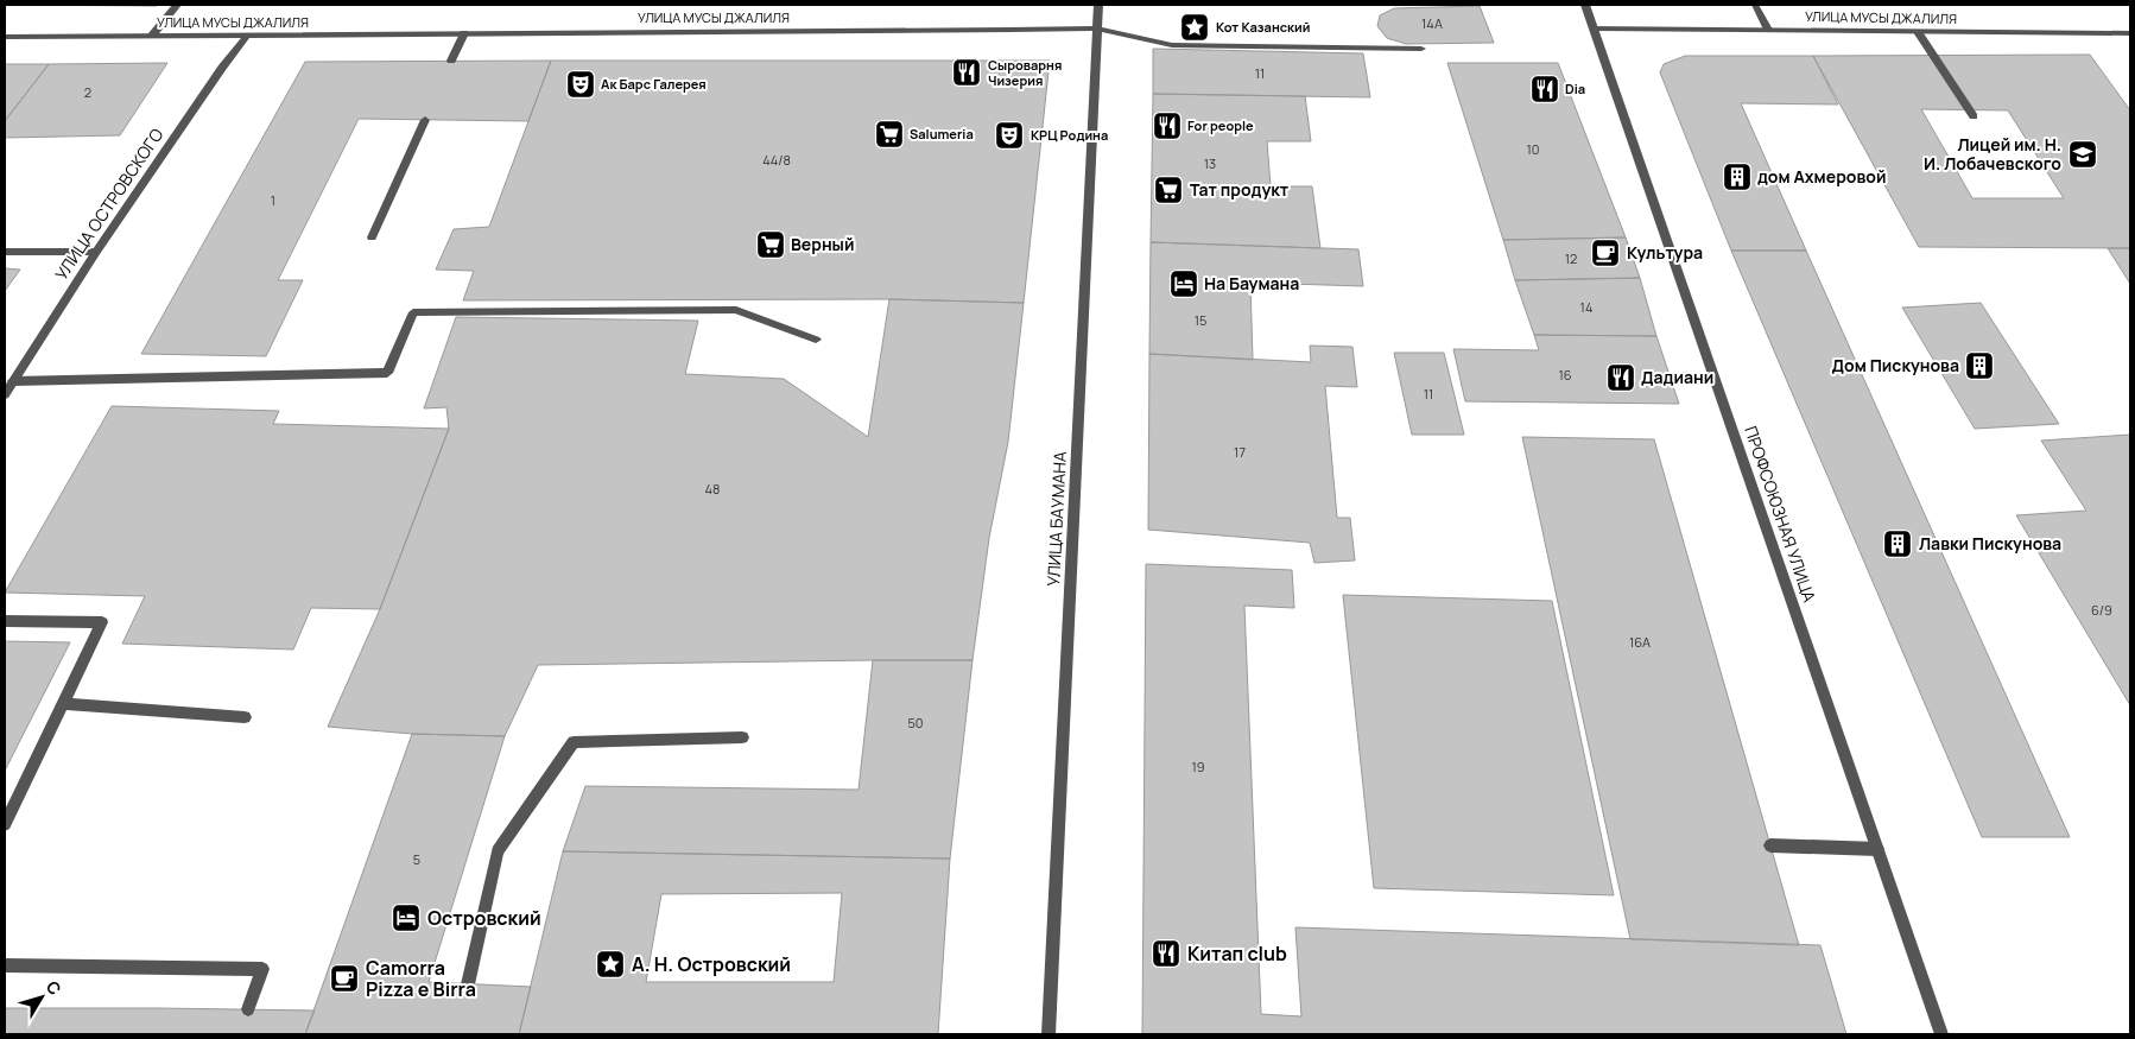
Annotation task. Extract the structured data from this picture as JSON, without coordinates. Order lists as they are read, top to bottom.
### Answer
{
  "streets": {
    "street": [
      "УЛИЦА МУСЫ ДЖАЛИЛЯ",
      "УЛИЦА ОСТРОВСКОГО",
      "ПРОФСОЮЗНАЯ УЛИЦА",
      "УЛИЦА БАУМАНА"
    ]
  },
  "crossings": [
    ["УЛИЦА МУСЫ ДЖАЛИЛЯ", "УЛИЦА ОСТРОВСКОГО"],
    ["УЛИЦА МУСЫ ДЖАЛИЛЯ", "ПРОФСОЮЗНАЯ УЛИЦА"],
    ["УЛИЦА МУСЫ ДЖАЛИЛЯ", "УЛИЦА БАУМАНА"]
  ],
  "places": {
    "place": ["Кот Казанский", "А. Н. Островский"],
    "restaurant": [
      "Сыроварня Чизерия",
      "Dia",
      "For people",
      "Дадиани",
      "Китап club"
    ],
    "theatre": ["Ак Барс Галерея", "КРЦ Родина"],
    "supermarket": ["Salumeria", "Тат продукт", "Верный"],
    "school or university": ["Лицей им. Н. И. Лобачевского"],
    "building": ["дом Ахмеровой", "Дом Пискунова", "Лавки Пискунова"],
    "cafe": ["Культура", "Camorra Pizza e Birra"],
    "hotel": ["На Баумана", "Островский"]
  },
  "house_numbers": [
    "14А",
    "11",
    "2",
    "10",
    "44/8",
    "13",
    "1",
    "12",
    "14",
    "15",
    "16",
    "11",
    "17",
    "48",
    "6/9",
    "16А",
    "50",
    "19",
    "5"
  ],
  "north": "top right"
}
